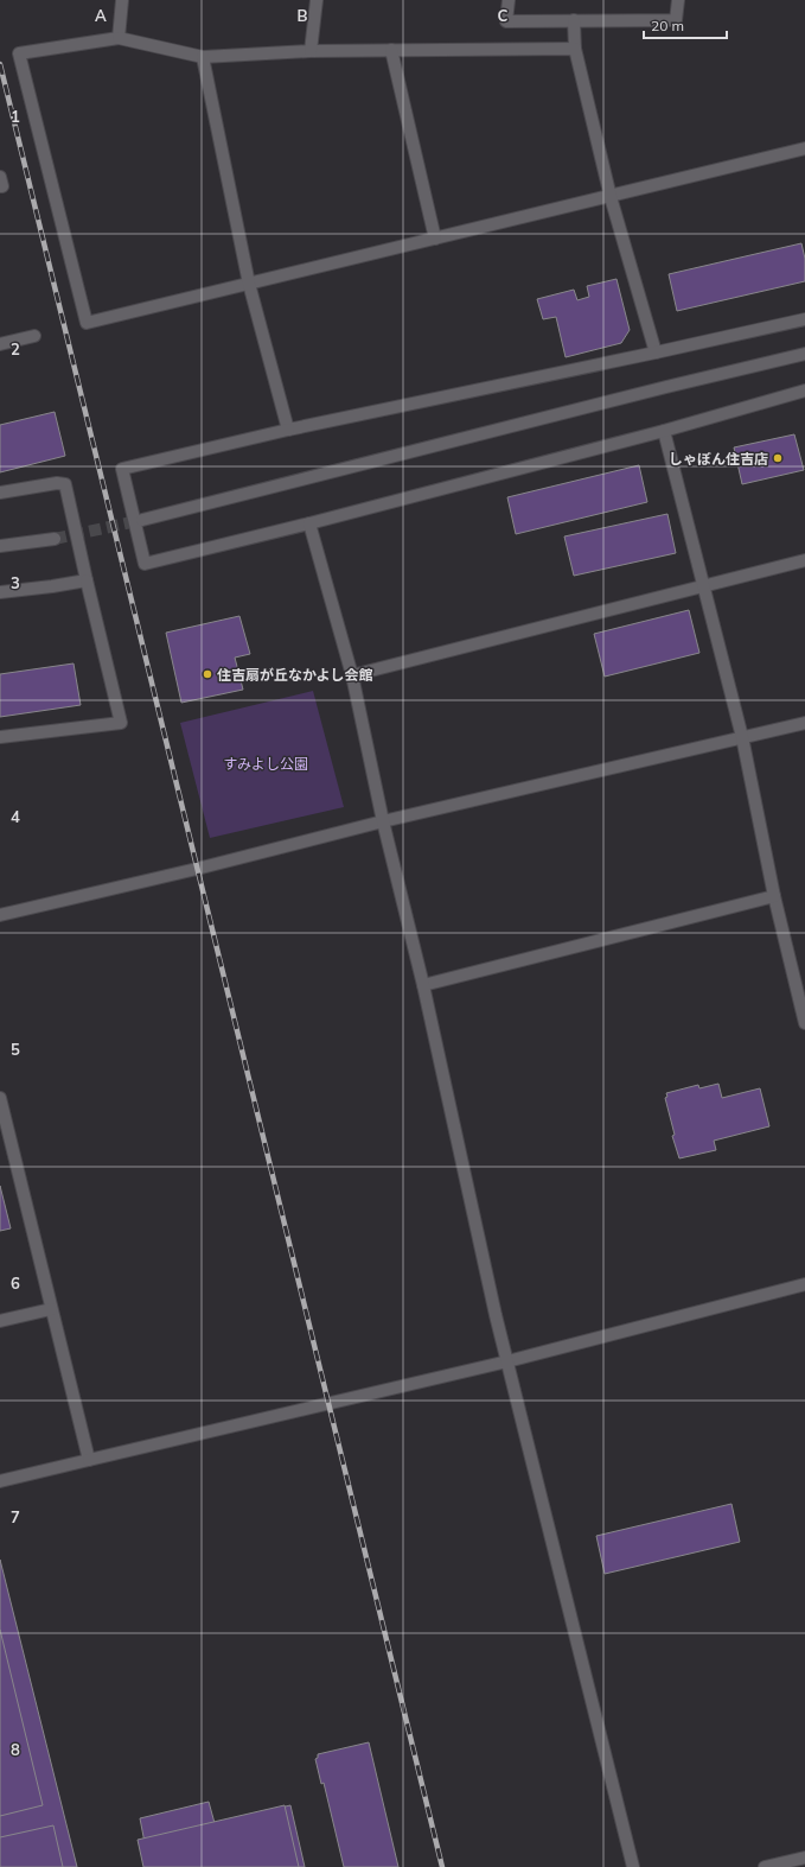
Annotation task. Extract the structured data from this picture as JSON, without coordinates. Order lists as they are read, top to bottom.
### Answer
{
  "parks": ["すみよし公園"],
  "places": ["しゃぼん住吉店", "住吉扇が丘なかよし会館"],
  "scale_bar": "20 m",
  "grid": {
    "columns": ["A", "B", "C"],
    "rows": [
      "1",
      "2",
      "3",
      "4",
      "5",
      "6",
      "7",
      "8"
    ]
  }
}
